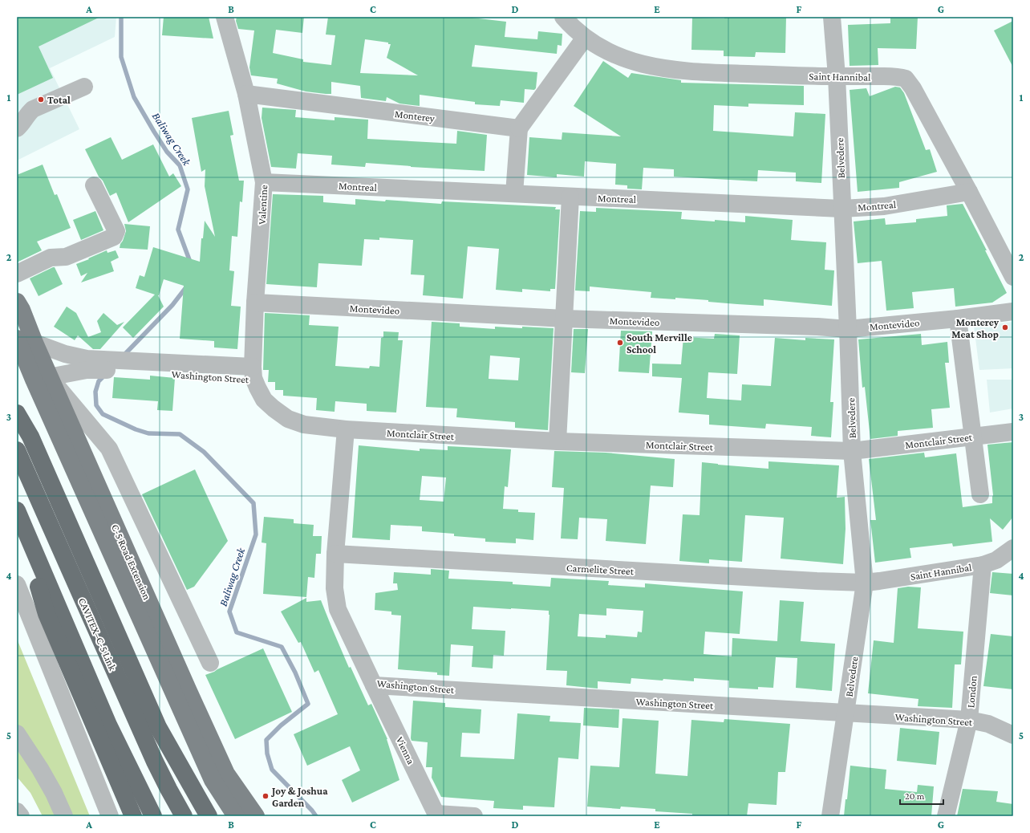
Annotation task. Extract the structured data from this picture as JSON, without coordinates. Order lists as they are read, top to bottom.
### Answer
{
  "streets": {
    "highway": ["CAVITEX–C-5 Link"],
    "main road": ["C-5 Road Extension"],
    "street": [
      "Saint Hannibal",
      "Monterey",
      "Belvedere",
      "Montreal",
      "Valentine",
      "Montevideo",
      "Washington Street",
      "Montclair Street",
      "Carmelite Street",
      "London",
      "Vienna"
    ]
  },
  "crossings": [
    ["Saint Hannibal", "Belvedere"],
    ["Saint Hannibal", "Montreal"],
    ["Saint Hannibal", "Carmelite Street"],
    ["Saint Hannibal", "London"],
    ["Monterey", "Valentine"],
    ["Belvedere", "Montreal"],
    ["Belvedere", "Montevideo"],
    ["Belvedere", "Washington Street"],
    ["Belvedere", "Montclair Street"],
    ["Belvedere", "Carmelite Street"],
    ["Montreal", "Valentine"],
    ["Valentine", "Montevideo"],
    ["Valentine", "Washington Street"],
    ["Washington Street", "Montclair Street"],
    ["Washington Street", "C-5 Road Extension"],
    ["Washington Street", "Carmelite Street"],
    ["Washington Street", "London"],
    ["Washington Street", "Vienna"]
  ],
  "water": ["Baliwag Creek"],
  "places": [
    "Total",
    "Monterey Meat Shop",
    "South Merville School",
    "Joy & Joshua Garden"
  ],
  "scale_bar": "20 m",
  "grid": {
    "columns": [
      "A",
      "B",
      "C",
      "D",
      "E",
      "F",
      "G"
    ],
    "rows": [
      "1",
      "2",
      "3",
      "4",
      "5"
    ]
  }
}
